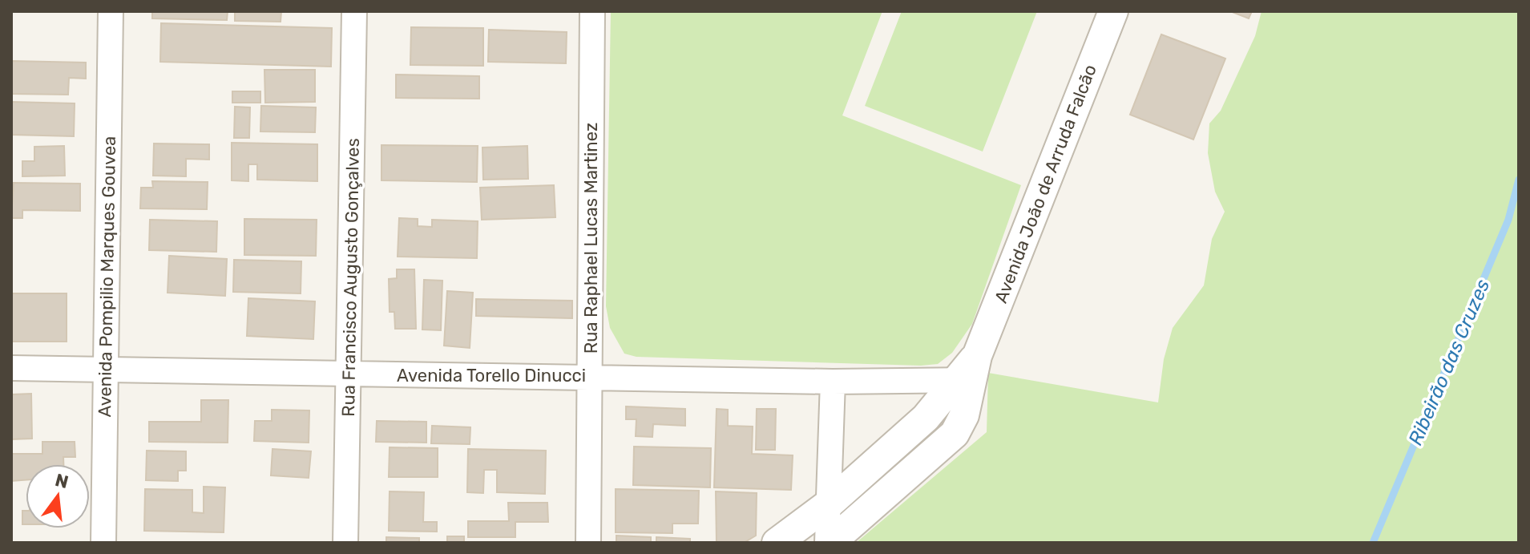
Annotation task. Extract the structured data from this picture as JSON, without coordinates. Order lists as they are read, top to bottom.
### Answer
{
  "streets": {
    "street": [
      "Avenida João de Arruda Falcão",
      "Rua Raphael Lucas Martinez",
      "Avenida Pompilio Marques Gouvea",
      "Rua Francisco Augusto Gonçalves",
      "Avenida Torello Dinucci"
    ]
  },
  "crossings": [
    ["Avenida João de Arruda Falcão", "Avenida Torello Dinucci"],
    ["Rua Raphael Lucas Martinez", "Avenida Torello Dinucci"],
    ["Avenida Pompilio Marques Gouvea", "Avenida Torello Dinucci"],
    ["Rua Francisco Augusto Gonçalves", "Avenida Torello Dinucci"]
  ],
  "water": ["Ribeirão das Cruzes"],
  "north": "top"
}
